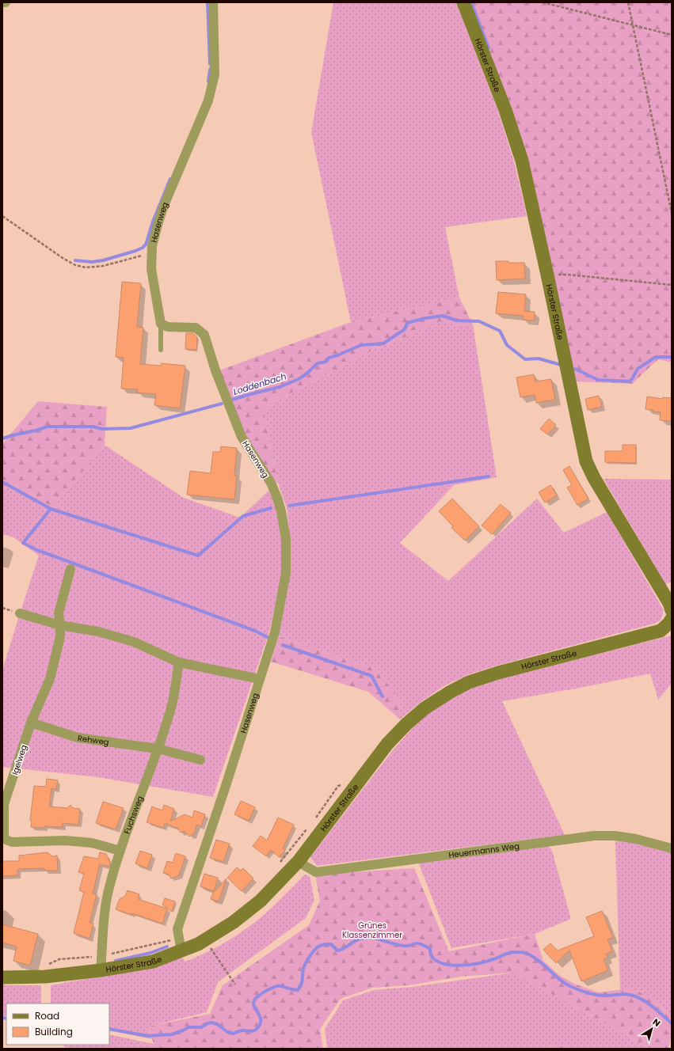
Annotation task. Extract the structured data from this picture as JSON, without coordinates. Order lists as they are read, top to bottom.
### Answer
{
  "streets": {
    "street": [
      "Hörster Straße",
      "Hasenweg",
      "Rehweg",
      "Igelweg",
      "Fuchsweg",
      "Heuermanns Weg"
    ]
  },
  "crossings": [
    ["Hörster Straße", "Hasenweg"],
    ["Hörster Straße", "Fuchsweg"],
    ["Hörster Straße", "Heuermanns Weg"],
    ["Rehweg", "Igelweg"],
    ["Rehweg", "Fuchsweg"],
    ["Igelweg", "Fuchsweg"]
  ],
  "water": ["Loddenbach"],
  "parks": ["Grünes Klassenzimmer"],
  "legend": ["Road", "Building"],
  "north": "top right"
}
